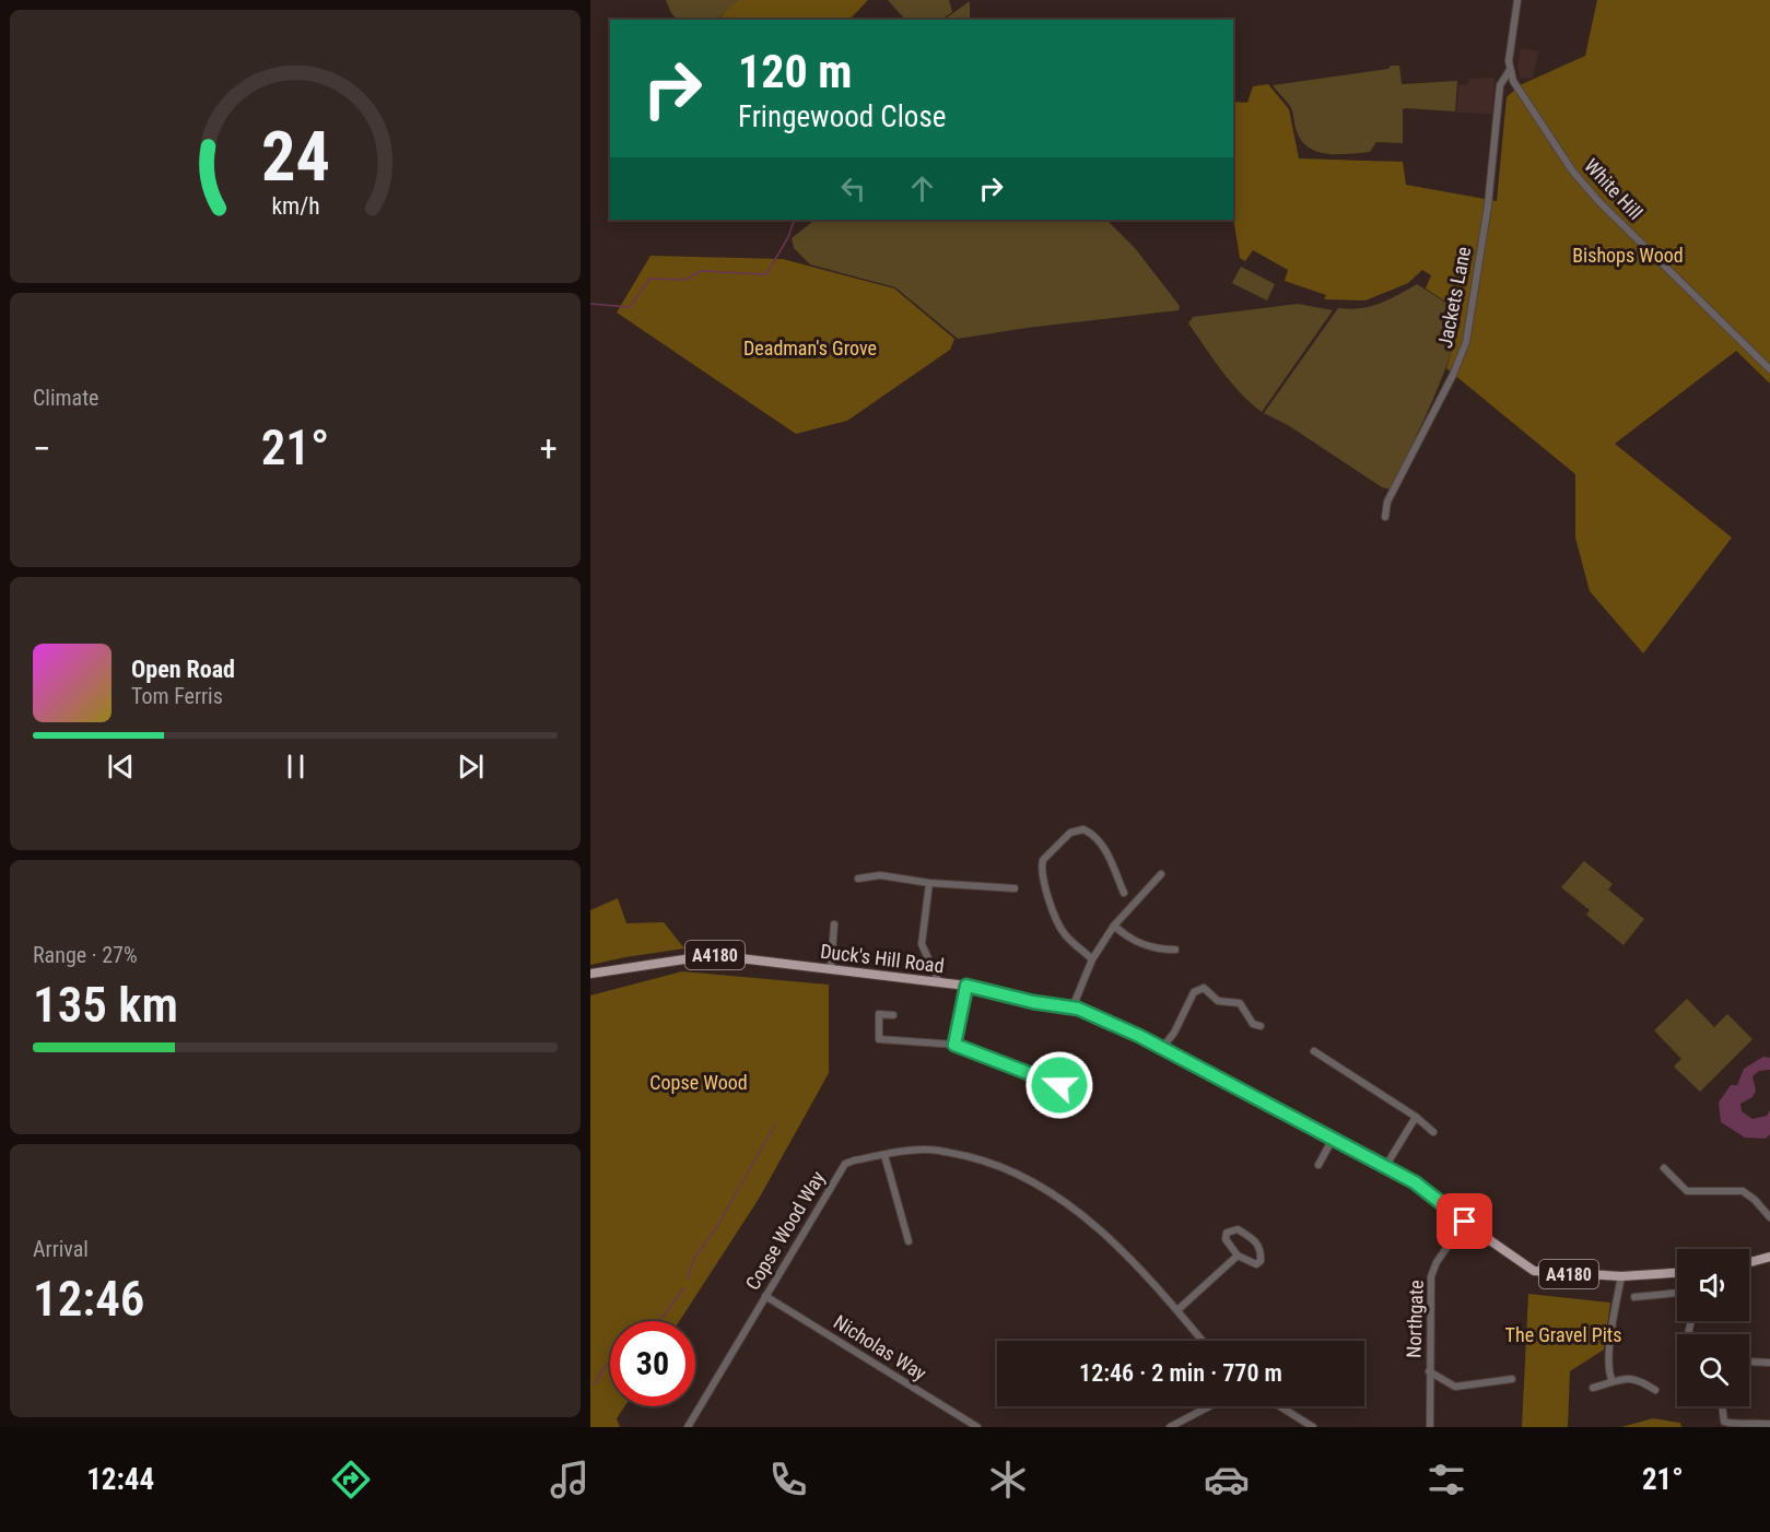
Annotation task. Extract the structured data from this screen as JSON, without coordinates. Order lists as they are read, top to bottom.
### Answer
{
  "streets": {
    "main road": ["A4180", "Duck's Hill Road"],
    "street": [
      "White Hill",
      "Jackets Lane",
      "Copse Wood Way",
      "Northgate",
      "Nicholas Way"
    ]
  },
  "crossings": [
    ["White Hill", "Jackets Lane"],
    ["Duck's Hill Road", "Northgate"],
    ["Copse Wood Way", "Nicholas Way"]
  ],
  "parks": [
    "Bishops Wood",
    "Deadman's Grove",
    "Copse Wood",
    "The Gravel Pits"
  ],
  "page": {
    "turn": ["120 m", "Fringewood Close"],
    "tile": [
      "Climate",
      ["Range · 27%", "135 km"],
      ["Arrival", "12:46"]
    ],
    "heat": ["−", "21°", "+"],
    "song": ["Open Road", "Tom Ferris"],
    "limit": "30",
    "trip": "12:46 · 2 min · 770 m",
    "tabs": ["12:44", "21°"],
    "gauge": ["24", "km/h"]
  }
}
